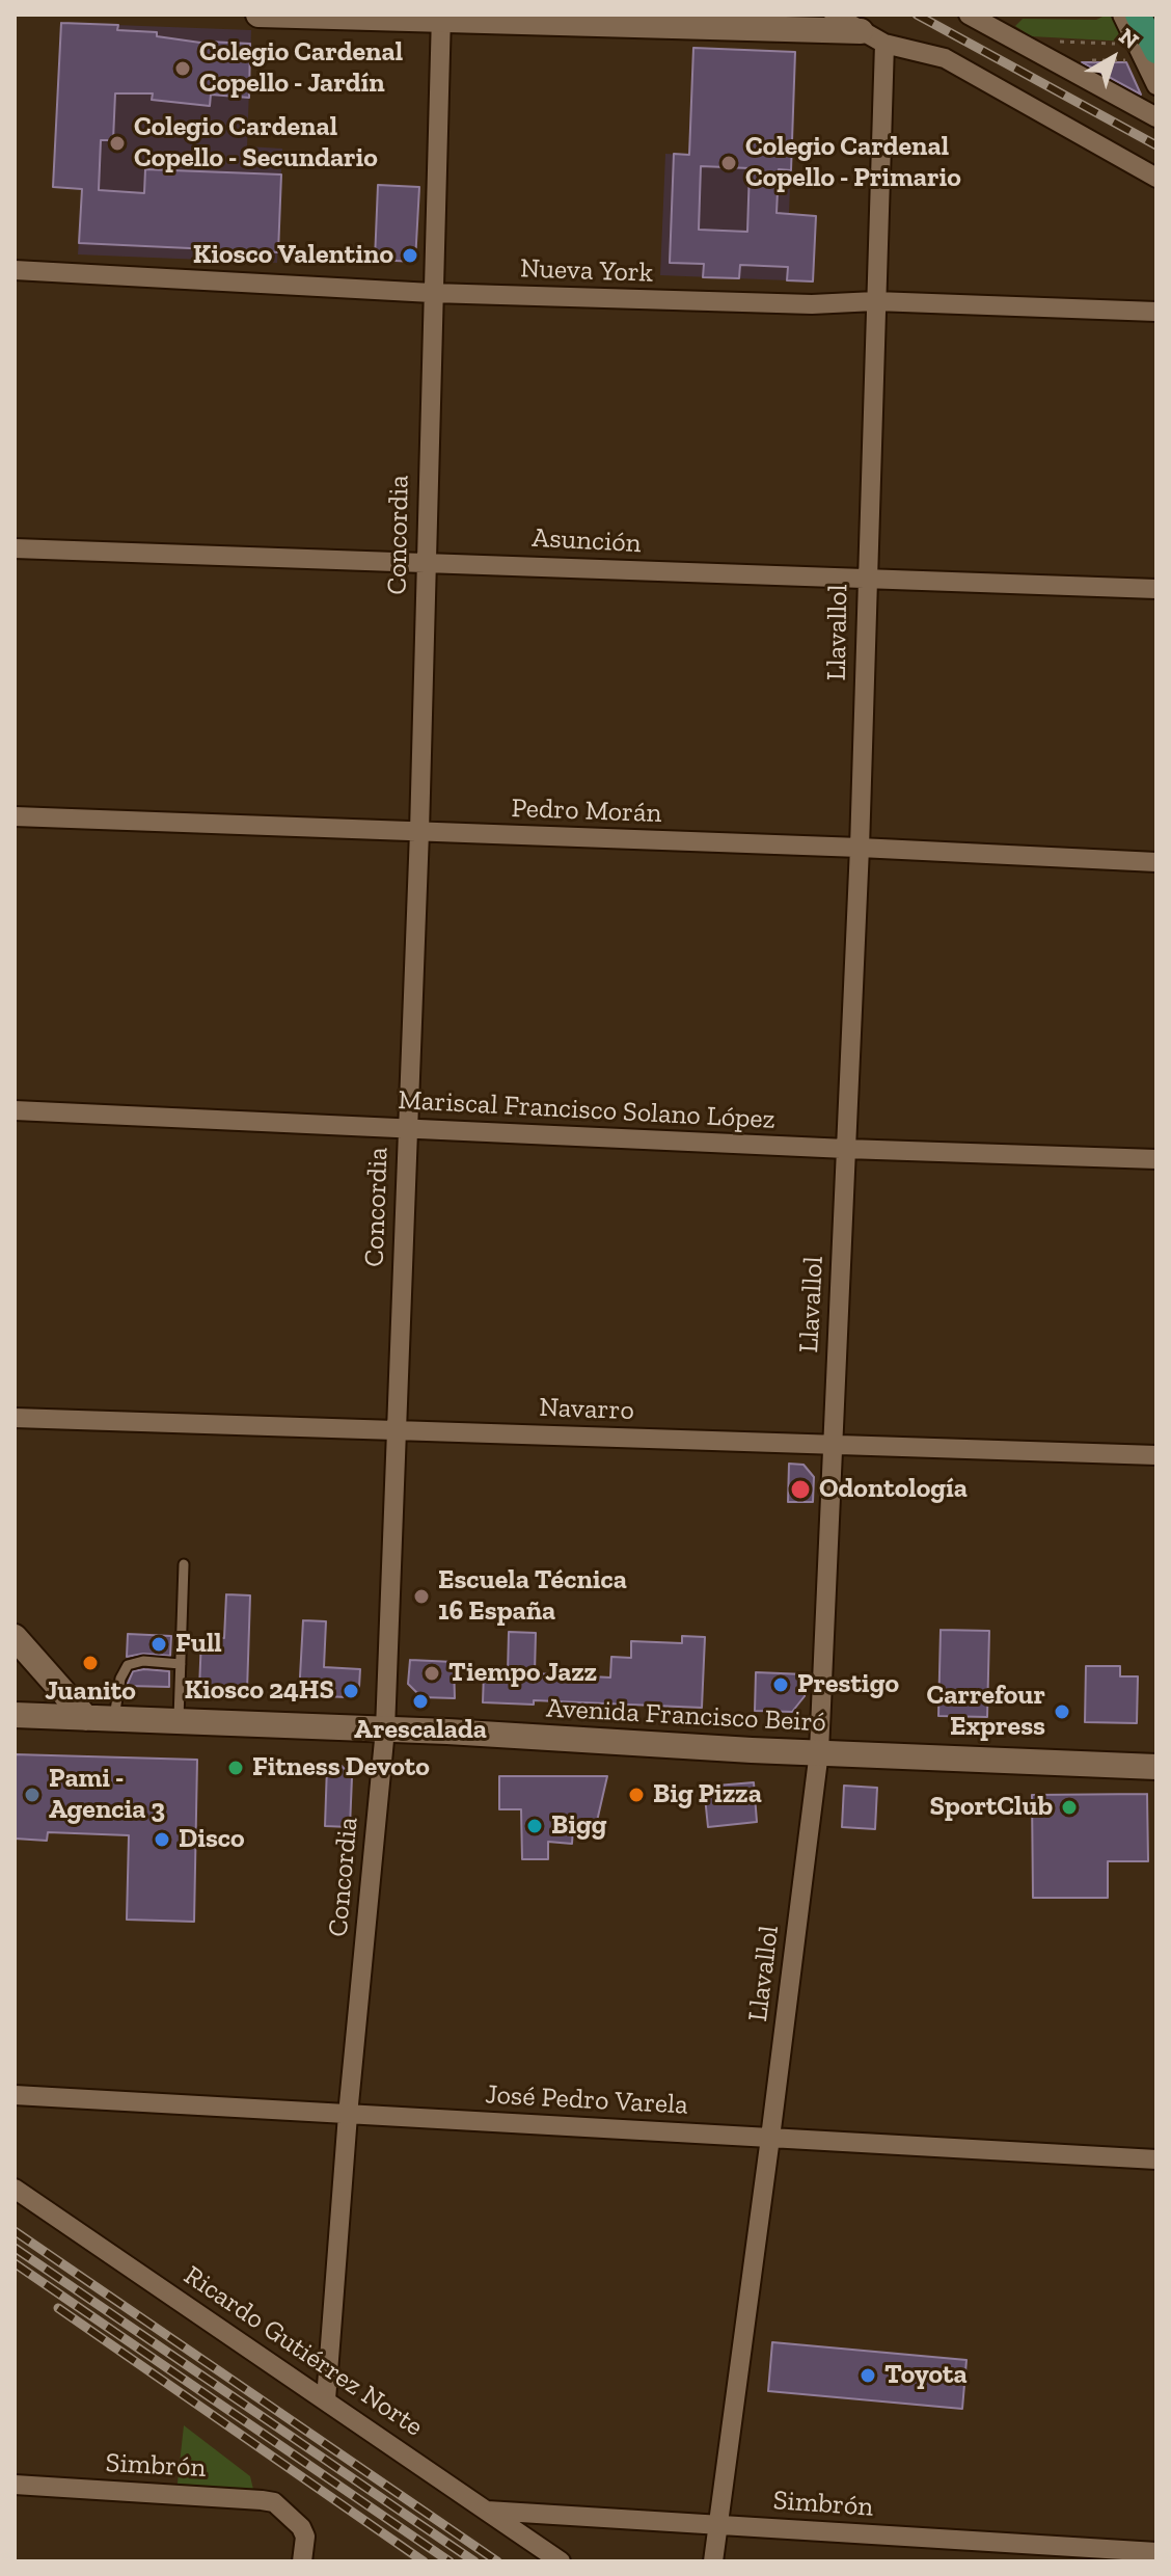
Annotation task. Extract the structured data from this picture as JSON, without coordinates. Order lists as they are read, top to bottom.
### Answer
{
  "streets": {
    "main road": ["Avenida Francisco Beiró"],
    "street": [
      "Nueva York",
      "Concordia",
      "Asunción",
      "Llavallol",
      "Pedro Morán",
      "Mariscal Francisco Solano López",
      "Navarro",
      "José Pedro Varela",
      "Ricardo Gutiérrez Norte",
      "Simbrón"
    ]
  },
  "crossings": [
    ["Nueva York", "Concordia"],
    ["Nueva York", "Llavallol"],
    ["Concordia", "Asunción"],
    ["Concordia", "Pedro Morán"],
    ["Concordia", "Mariscal Francisco Solano López"],
    ["Concordia", "Navarro"],
    ["Concordia", "Avenida Francisco Beiró"],
    ["Concordia", "José Pedro Varela"],
    ["Concordia", "Ricardo Gutiérrez Norte"],
    ["Asunción", "Llavallol"],
    ["Llavallol", "Pedro Morán"],
    ["Llavallol", "Mariscal Francisco Solano López"],
    ["Llavallol", "Navarro"],
    ["Llavallol", "Avenida Francisco Beiró"],
    ["Llavallol", "José Pedro Varela"],
    ["Llavallol", "Simbrón"],
    ["Ricardo Gutiérrez Norte", "Simbrón"]
  ],
  "places": [
    "Colegio Cardenal Copello - Jardín",
    "Colegio Cardenal Copello - Secundario",
    "Colegio Cardenal Copello - Primario",
    "Kiosco Valentino",
    "Odontología",
    "Escuela Técnica 16 España",
    "Full",
    "Juanito",
    "Tiempo Jazz",
    "Prestigo",
    "Kiosco 24HS",
    "Arescalada",
    "Carrefour Express",
    "Fitness Devoto",
    "Pami - Agencia 3",
    "Big Pizza",
    "SportClub",
    "Bigg",
    "Disco",
    "Toyota"
  ],
  "north": "top right"
}
